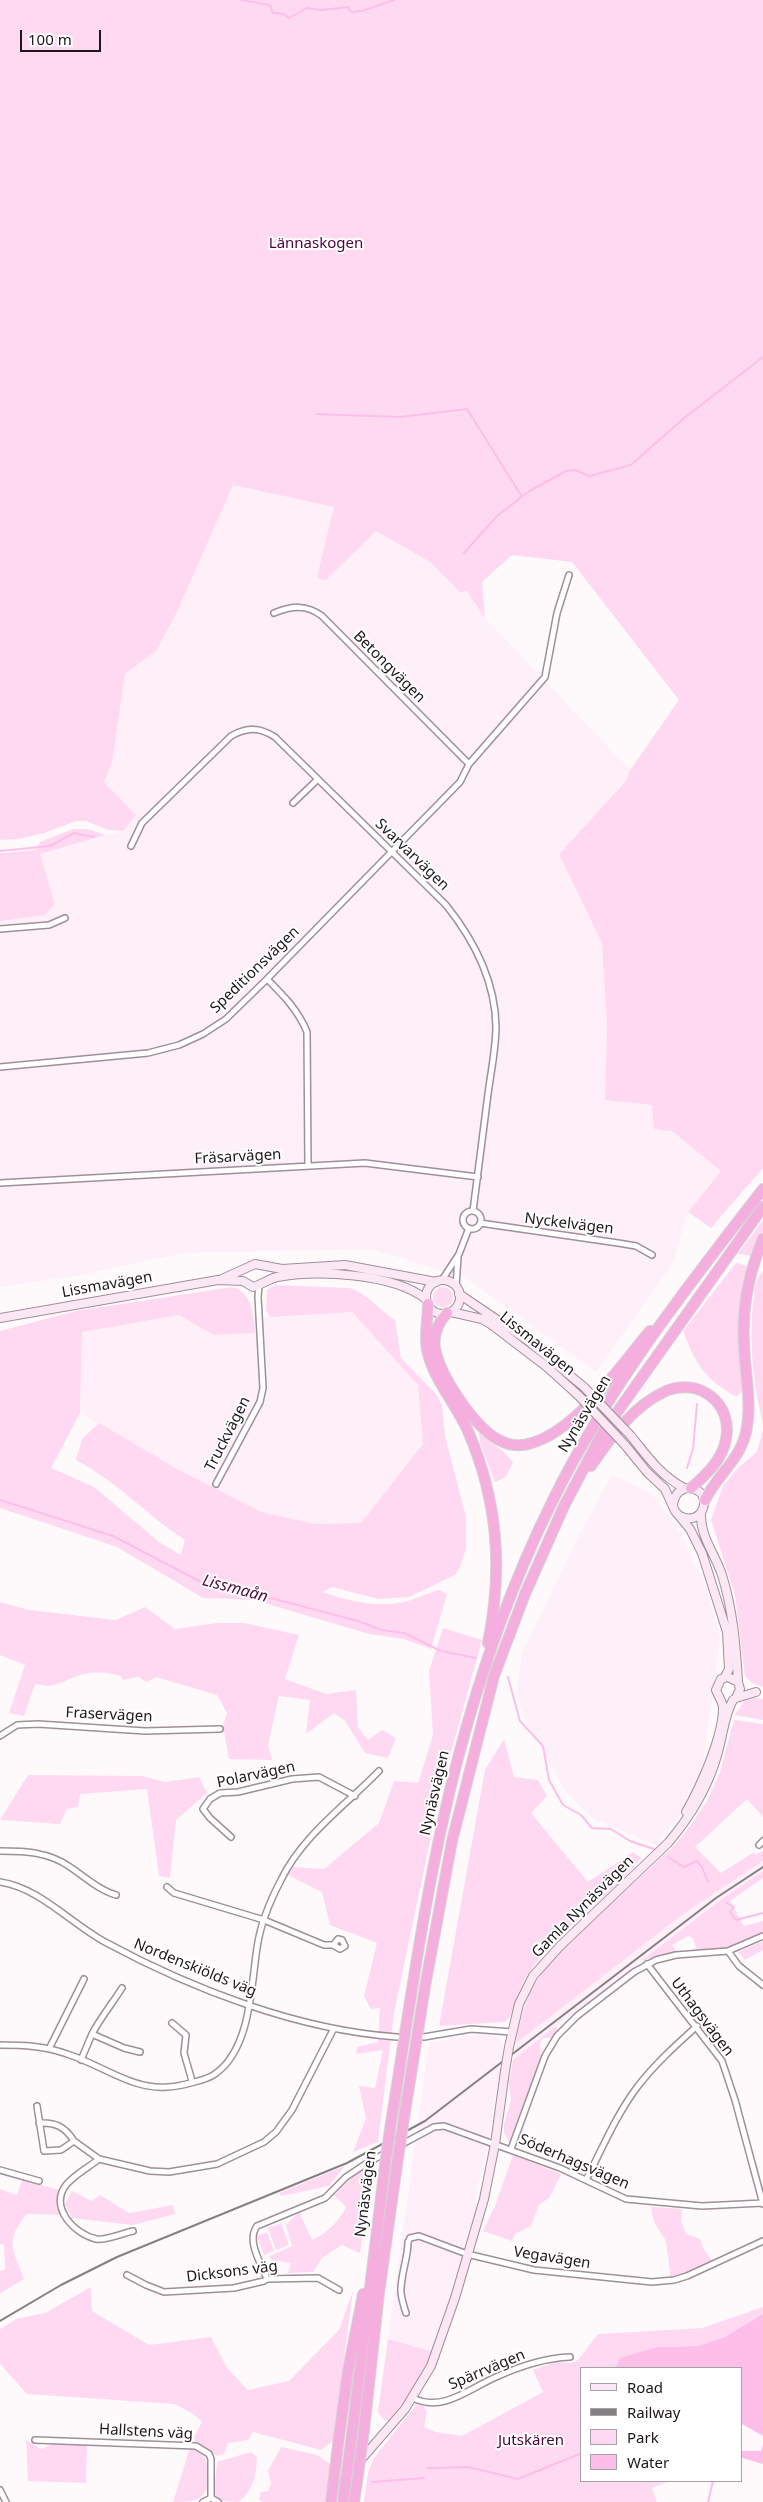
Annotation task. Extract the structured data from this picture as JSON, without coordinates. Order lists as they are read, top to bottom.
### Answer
{
  "streets": {
    "highway": ["Nynäsvägen"],
    "street": [
      "Betongvägen",
      "Svarvarvägen",
      "Speditionsvägen",
      "Fräsarvägen",
      "Nyckelvägen",
      "Lissmavägen",
      "Truckvägen",
      "Fraservägen",
      "Polarvägen",
      "Gamla Nynäsvägen",
      "Nordenskiölds väg",
      "Uthagsvägen",
      "Söderhagsvägen",
      "Vegavägen",
      "Dicksons väg",
      "Spärrvägen",
      "Hallstens väg"
    ]
  },
  "crossings": [
    ["Betongvägen", "Speditionsvägen"],
    ["Svarvarvägen", "Speditionsvägen"],
    ["Svarvarvägen", "Fräsarvägen"],
    ["Svarvarvägen", "Nyckelvägen"],
    ["Lissmavägen", "Truckvägen"],
    ["Uthagsvägen", "Söderhagsvägen"],
    ["Söderhagsvägen", "Dicksons väg"]
  ],
  "water": ["Lissmaån"],
  "parks": ["Lännaskogen", "Jutskären"],
  "legend": [
    "Road",
    "Railway",
    "Park",
    "Water"
  ],
  "scale_bar": "100 m"
}
